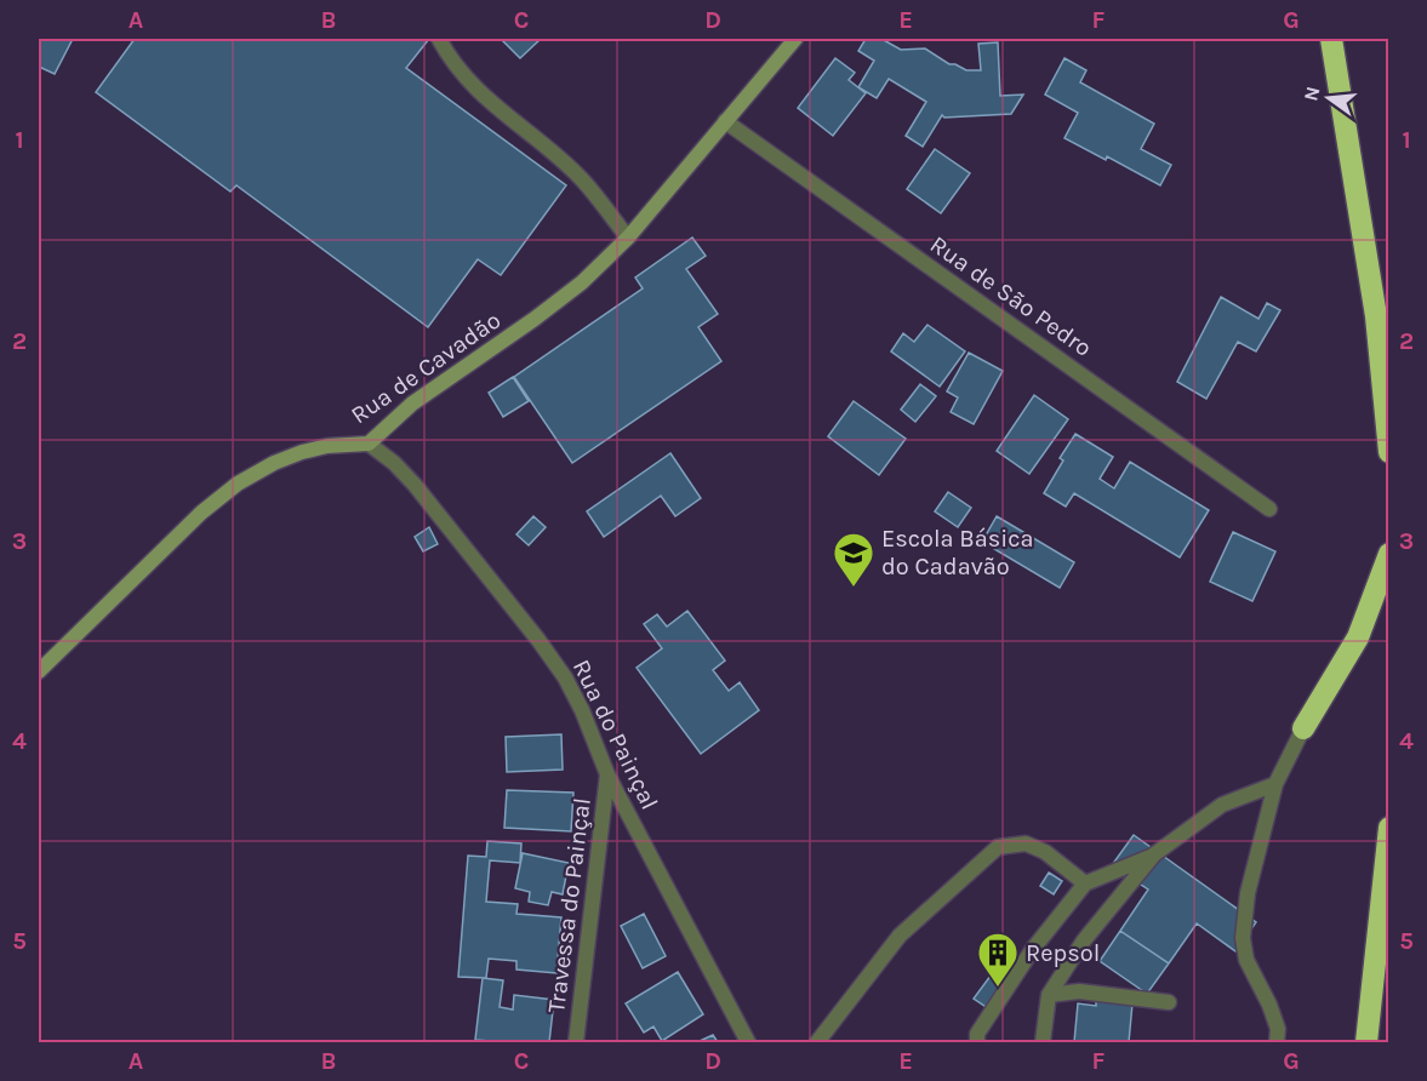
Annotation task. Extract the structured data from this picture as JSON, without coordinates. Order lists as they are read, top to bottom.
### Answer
{
  "streets": {
    "street": [
      "Rua de São Pedro",
      "Rua de Cavadão",
      "Rua do Painçal",
      "Travessa do Painçal"
    ]
  },
  "crossings": [
    ["Rua de São Pedro", "Rua de Cavadão"],
    ["Rua de Cavadão", "Rua do Painçal"],
    ["Rua do Painçal", "Travessa do Painçal"]
  ],
  "places": {
    "school or university": ["Escola Básica do Cadavão"],
    "building": ["Repsol"]
  },
  "north": "left",
  "grid": {
    "columns": [
      "A",
      "B",
      "C",
      "D",
      "E",
      "F",
      "G"
    ],
    "rows": [
      "1",
      "2",
      "3",
      "4",
      "5"
    ]
  }
}
